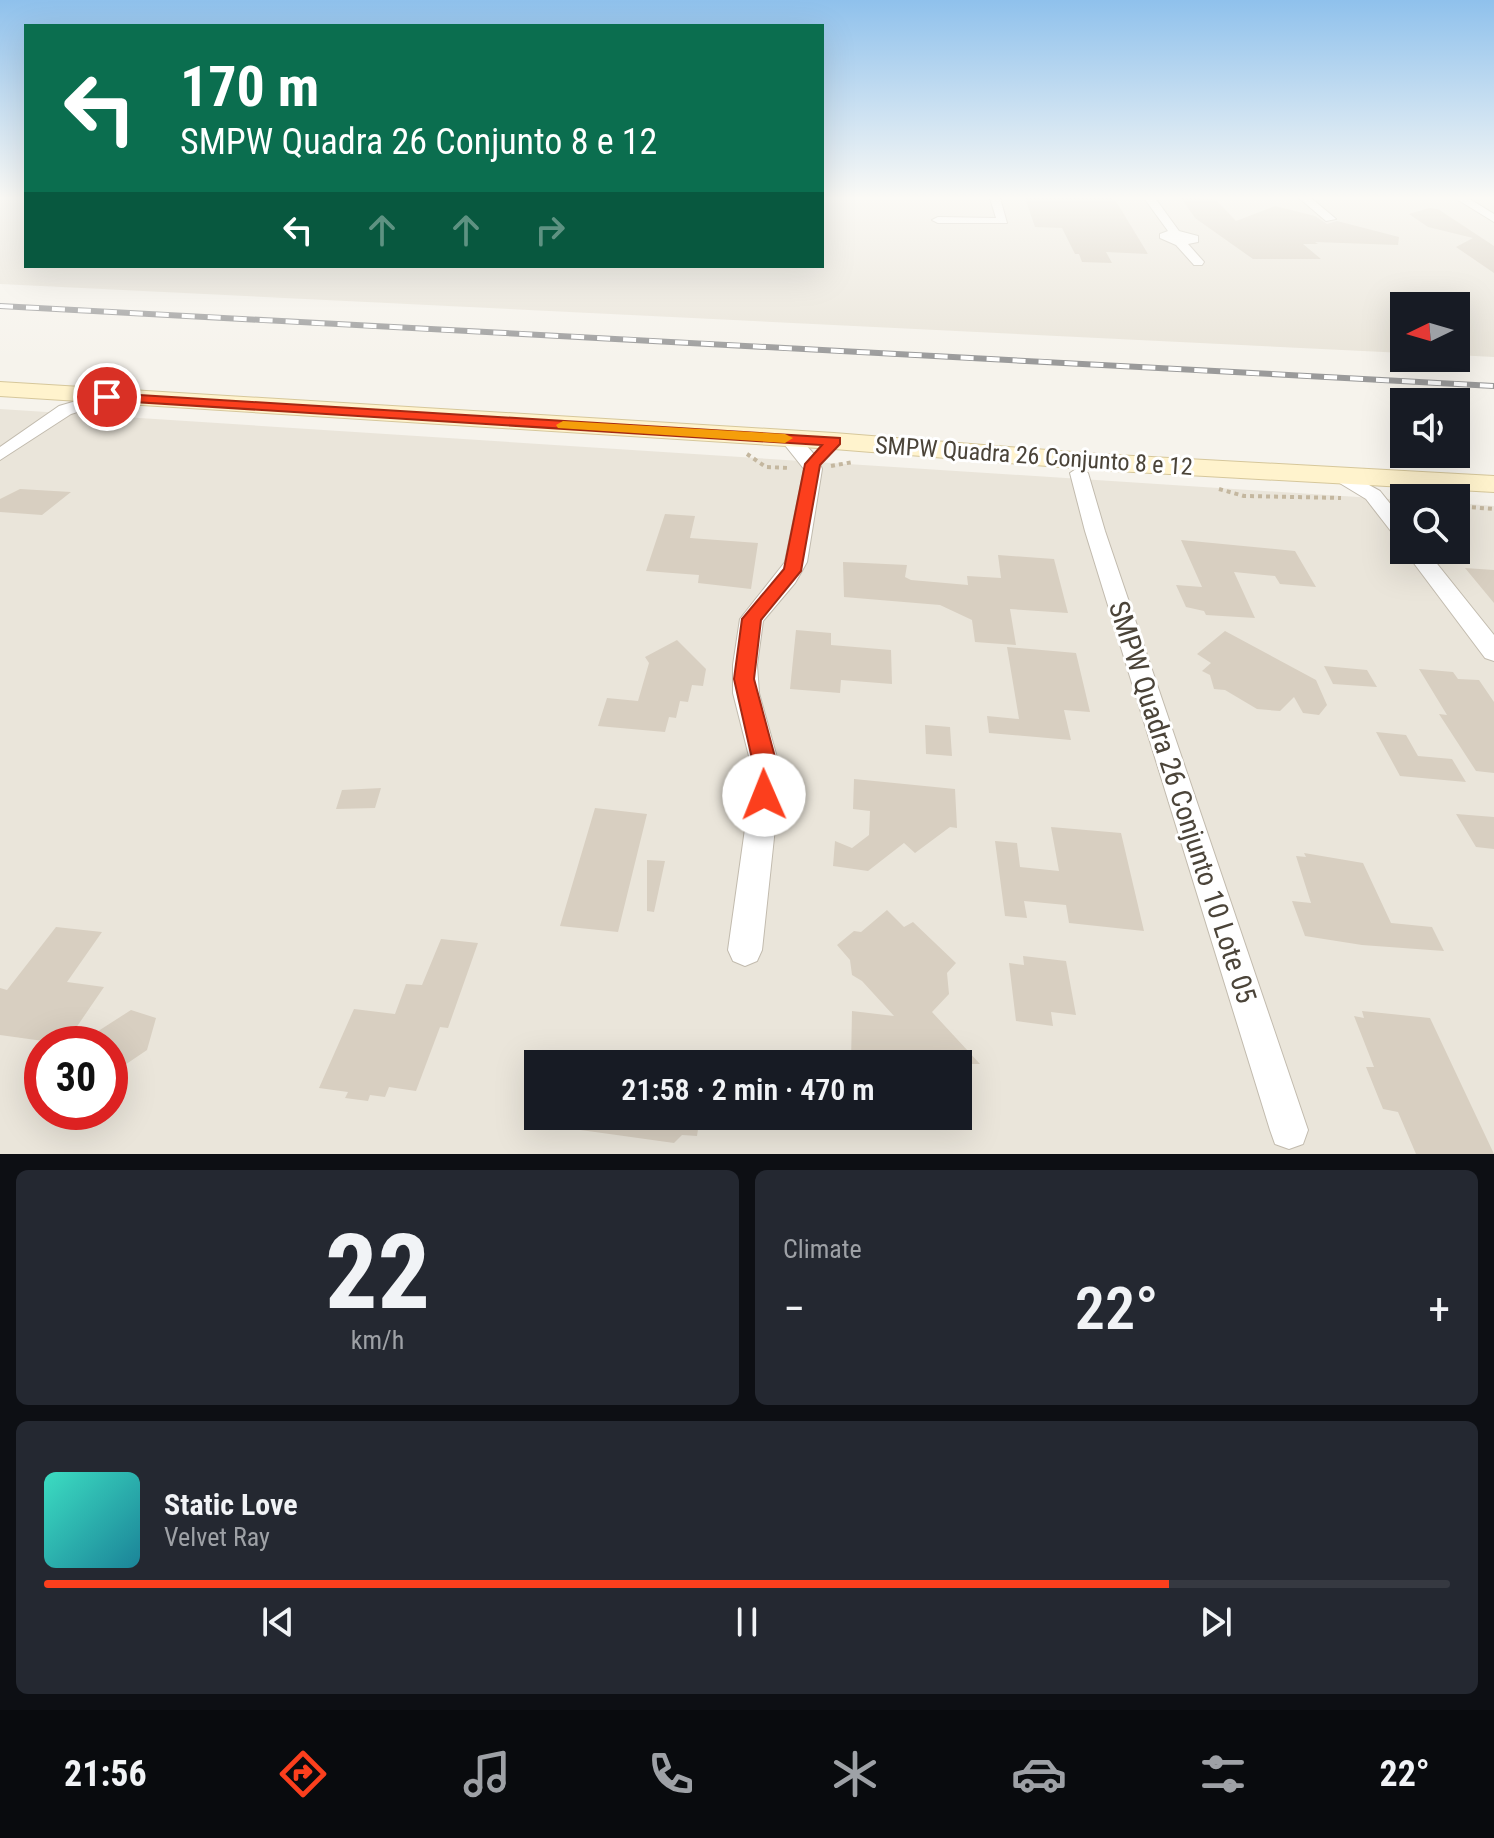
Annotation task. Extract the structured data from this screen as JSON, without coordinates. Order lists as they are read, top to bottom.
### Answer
{
  "streets": {
    "street": ["SMPW Quadra 26 Conjunto 8 e 12", "SMPW Quadra 26 Conjunto 10 Lote 05"]
  },
  "crossings": [
    ["SMPW Quadra 26 Conjunto 8 e 12", "SMPW Quadra 26 Conjunto 10 Lote 05"]
  ],
  "north": "left",
  "page": {
    "turn": ["170 m", "SMPW Quadra 26 Conjunto 8 e 12"],
    "limit": "30",
    "trip": "21:58 · 2 min · 470 m",
    "tile": [
      ["22", "km/h"],
      "Climate"
    ],
    "heat": ["−", "22°", "+"],
    "song": ["Static Love", "Velvet Ray"],
    "tabs": ["21:56", "22°"]
  }
}
